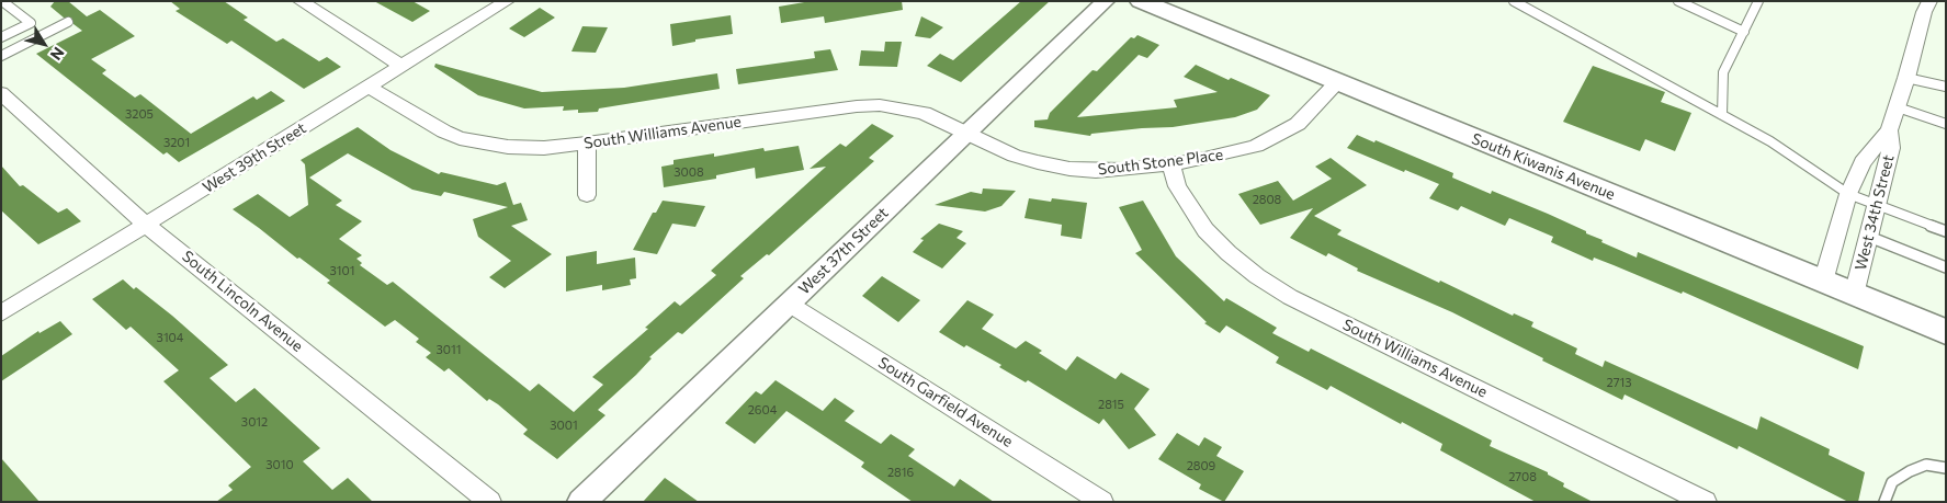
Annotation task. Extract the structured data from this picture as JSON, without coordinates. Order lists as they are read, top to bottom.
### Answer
{
  "streets": {
    "main road": ["South Kiwanis Avenue"],
    "street": [
      "South Williams Avenue",
      "West 39th Street",
      "South Stone Place",
      "West 34th Street",
      "West 37th Street",
      "South Lincoln Avenue",
      "South Garfield Avenue"
    ]
  },
  "crossings": [
    ["South Williams Avenue", "West 39th Street"],
    ["South Williams Avenue", "South Stone Place"],
    ["South Williams Avenue", "West 37th Street"],
    ["West 39th Street", "South Lincoln Avenue"],
    ["South Stone Place", "South Kiwanis Avenue"],
    ["South Stone Place", "West 37th Street"],
    ["South Kiwanis Avenue", "West 34th Street"],
    ["West 37th Street", "South Garfield Avenue"]
  ],
  "house_numbers": [
    "3205",
    "3201",
    "3008",
    "2808",
    "3101",
    "3104",
    "3011",
    "2713",
    "2815",
    "2604",
    "3012",
    "3001",
    "3010",
    "2809",
    "2816",
    "2708"
  ],
  "north": "bottom right"
}
